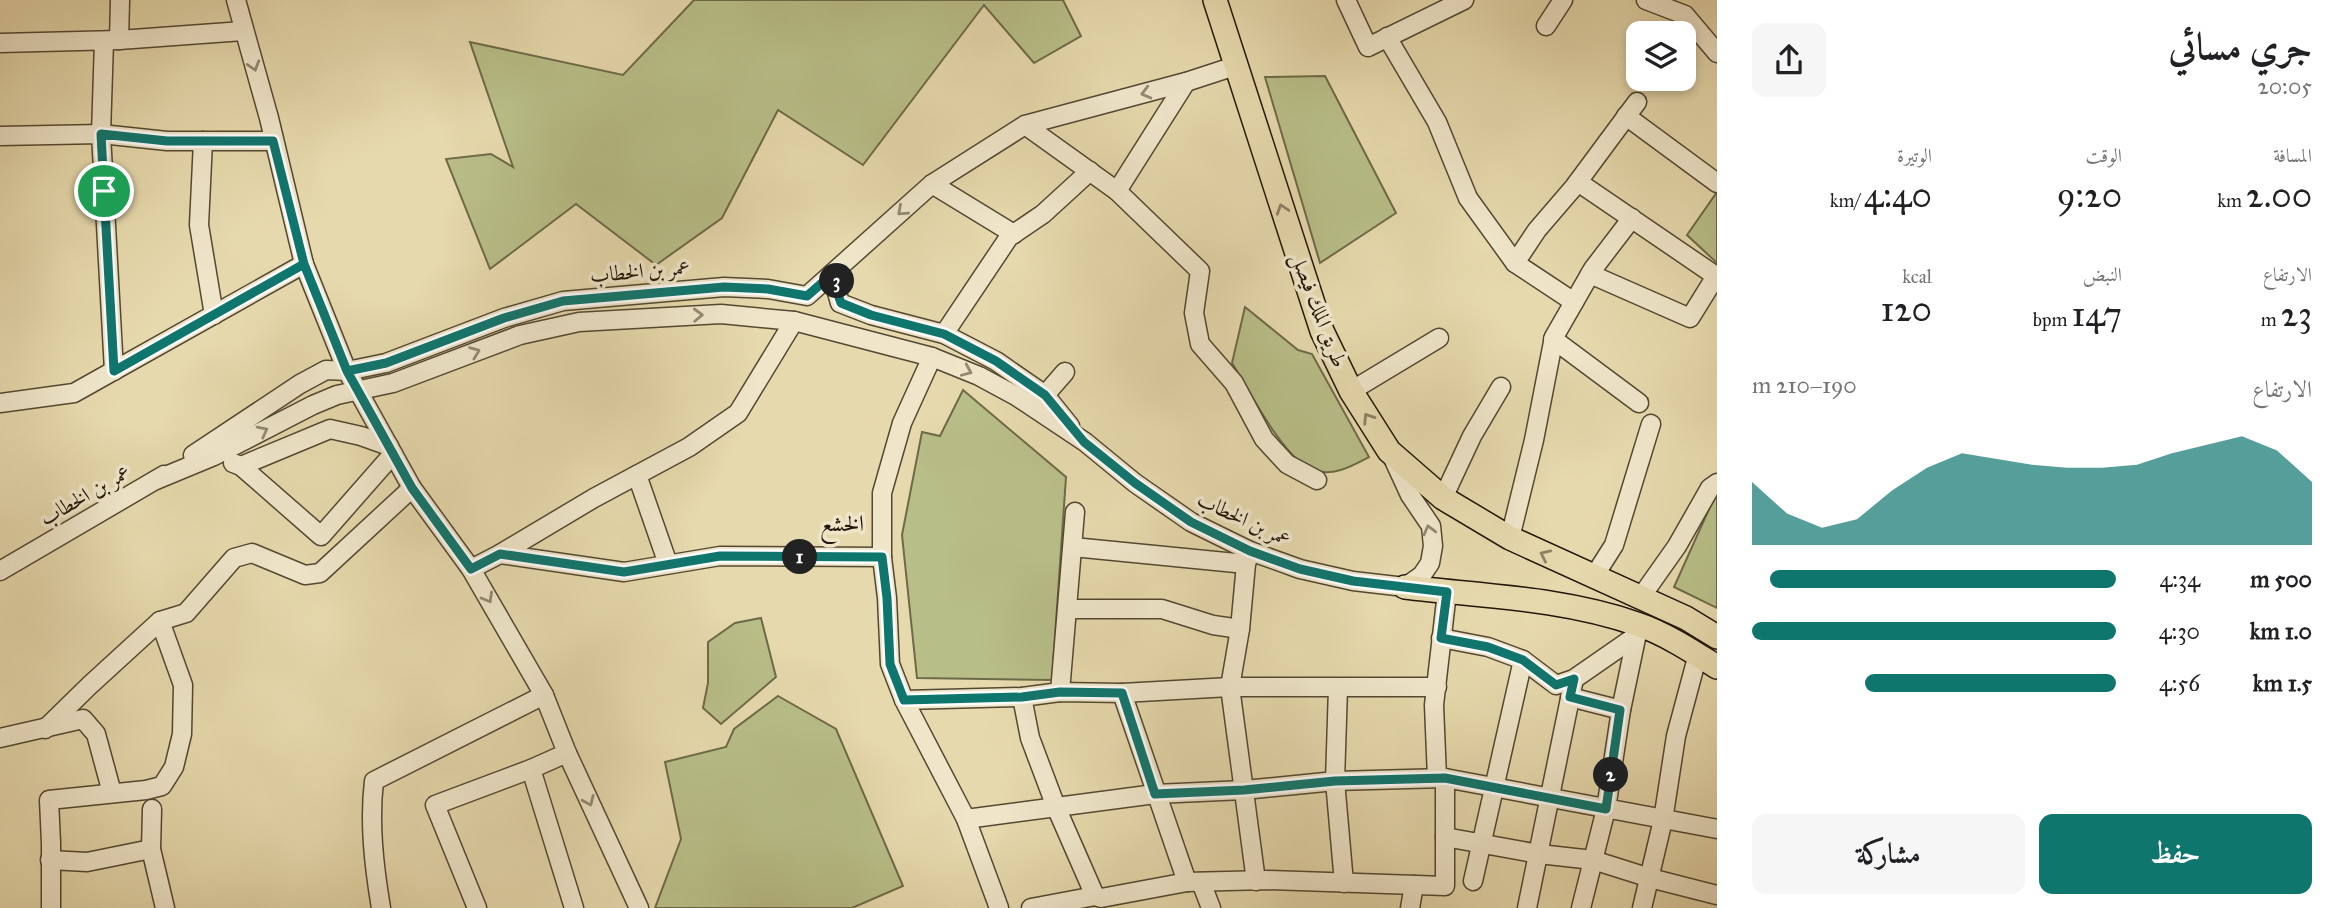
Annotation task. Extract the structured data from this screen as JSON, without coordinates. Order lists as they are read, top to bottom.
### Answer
{
  "streets": {
    "main road": ["طريق الملك فيصل"],
    "street": ["عمر بن الخطاب"]
  },
  "one_way": ["طريق الملك فيصل"],
  "districts": ["الخشع"],
  "page": {
    "heading": ["جري مسائي", "20:05"],
    "stats": [
      ["المسافة", "2.00 km"],
      ["الوقت", "9:20"],
      ["الوتيرة", "4:40 /km"],
      ["الارتفاع", "23 m"],
      ["النبض", "147 bpm"],
      ["kcal", "120"]
    ],
    "pins": ["3", "1", "2"],
    "chart": ["الارتفاع", "190–210 m"],
    "list": [
      {
        "name": "500 m",
        "note": "4:34"
      },
      {
        "name": "1.0 km",
        "note": "4:30"
      },
      {
        "name": "1.5 km",
        "note": "4:56"
      }
    ],
    "buttons": ["حفظ", "مشاركة"]
  }
}
